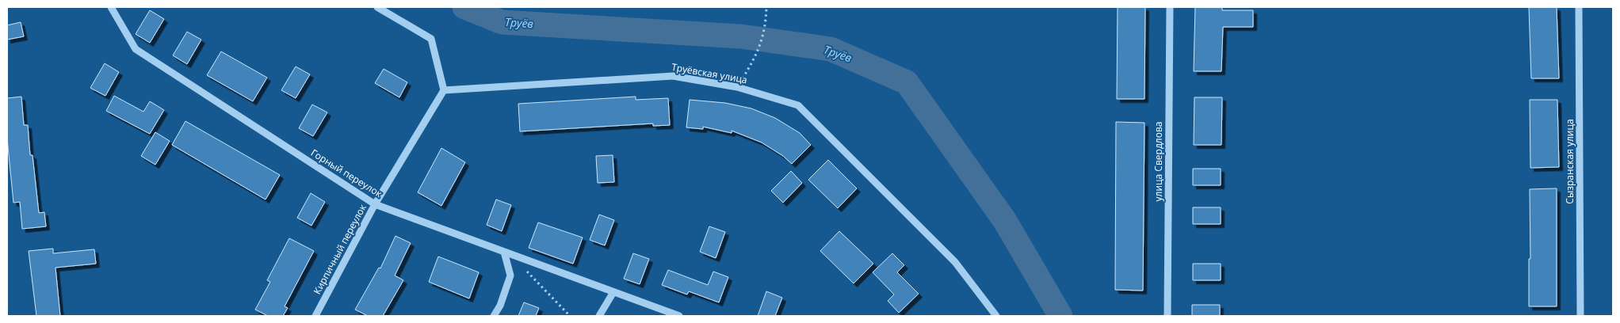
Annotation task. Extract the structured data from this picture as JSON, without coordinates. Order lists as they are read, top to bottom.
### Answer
{
  "streets": {
    "street": [
      "Труёвская улица",
      "улица Свердлова",
      "Сызранская улица",
      "Горный переулок",
      "Кирпичный переулок"
    ]
  },
  "crossings": [
    ["Труёвская улица", "Кирпичный переулок"],
    ["Горный переулок", "Кирпичный переулок"]
  ],
  "water": ["Труёв"]
}
